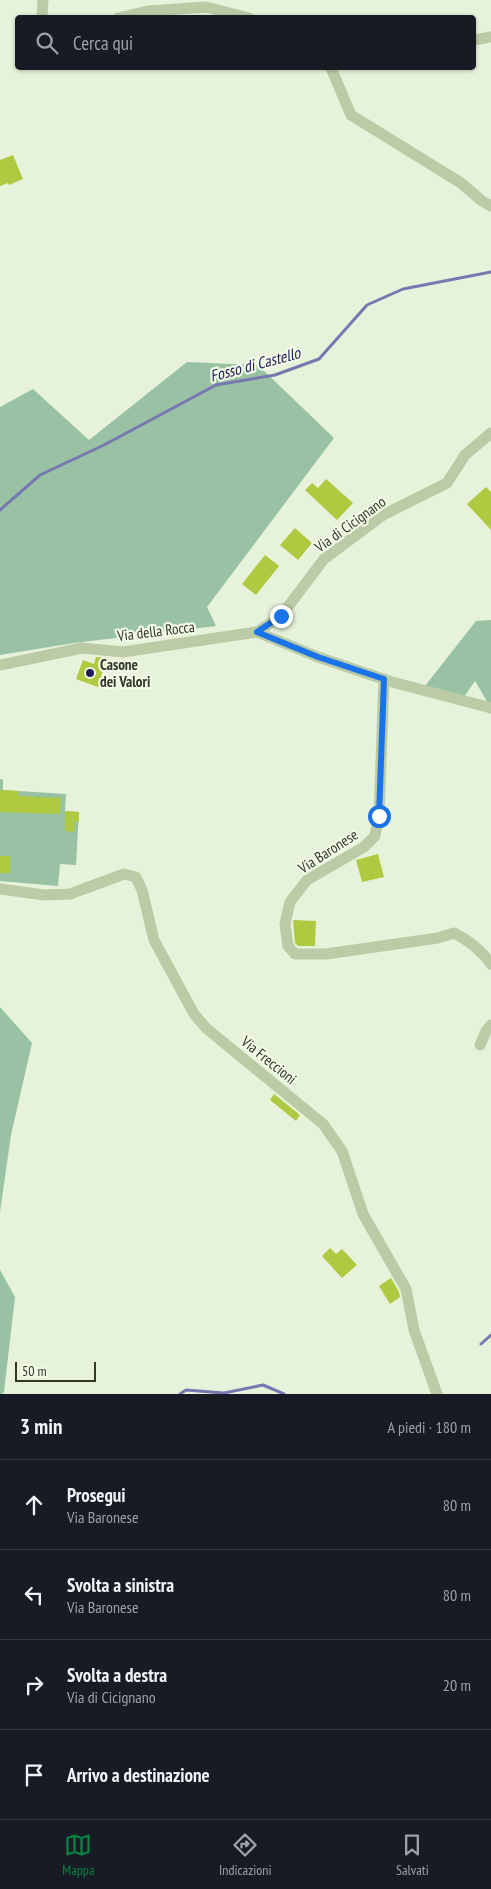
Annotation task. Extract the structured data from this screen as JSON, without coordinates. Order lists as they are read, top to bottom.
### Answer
{
  "streets": {
    "street": [
      "Via di Cicignano",
      "Via della Rocca",
      "Via Baronese",
      "Via Freccioni"
    ]
  },
  "crossings": [
    ["Via di Cicignano", "Via della Rocca"]
  ],
  "water": ["Fosso di Castello"],
  "places": ["Casone dei Valori"],
  "scale_bar": "50 m",
  "page": {
    "search": "Cerca qui",
    "scale": "50 m",
    "heading": ["3 min", "A piedi · 180 m"],
    "list": [
      ["Prosegui", "Via Baronese", "80 m"],
      ["Svolta a sinistra", "Via Baronese", "80 m"],
      ["Svolta a destra", "Via di Cicignano", "20 m"],
      "Arrivo a destinazione"
    ],
    "nav": ["Mappa", "Indicazioni", "Salvati"]
  }
}
